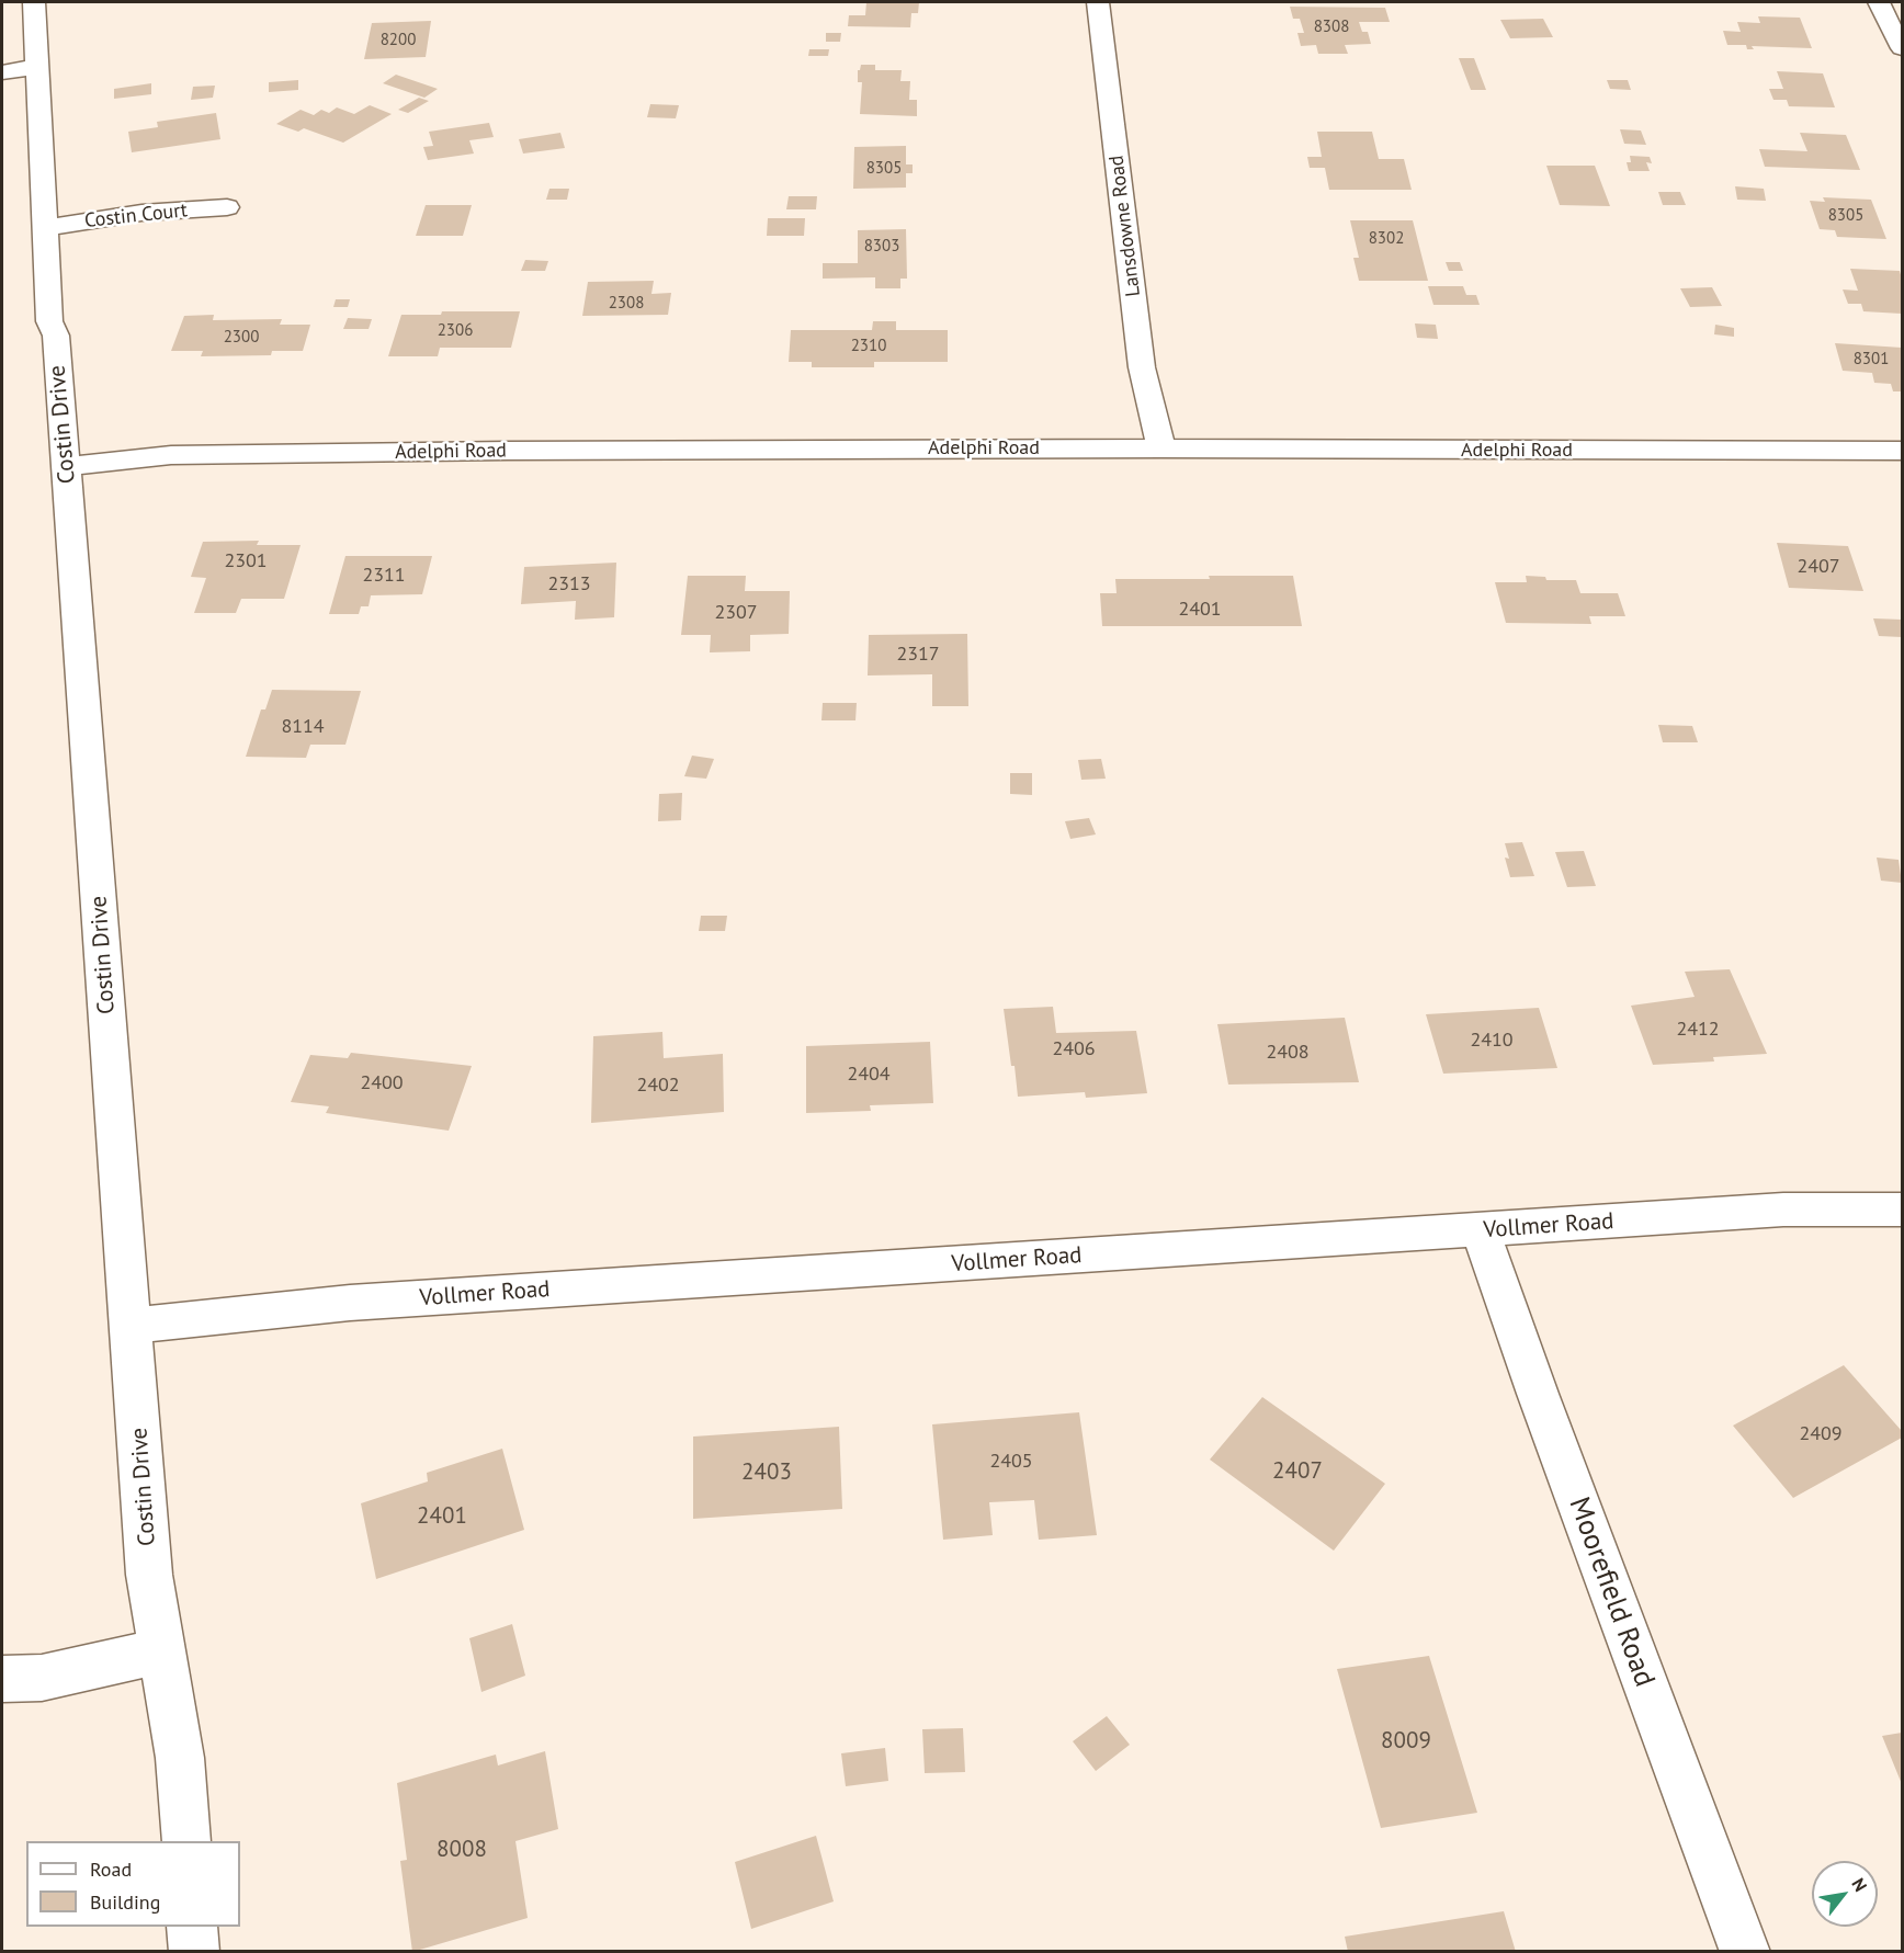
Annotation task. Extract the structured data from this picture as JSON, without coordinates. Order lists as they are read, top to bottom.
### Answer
{
  "streets": {
    "street": [
      "Costin Court",
      "Lansdowne Road",
      "Costin Drive",
      "Adelphi Road",
      "Vollmer Road",
      "Moorefield Road"
    ]
  },
  "crossings": [
    ["Costin Court", "Costin Drive"],
    ["Lansdowne Road", "Adelphi Road"],
    ["Costin Drive", "Adelphi Road"],
    ["Costin Drive", "Vollmer Road"],
    ["Vollmer Road", "Moorefield Road"]
  ],
  "house_numbers": [
    "8308",
    "8200",
    "8305",
    "8305",
    "8302",
    "8303",
    "2308",
    "2306",
    "2300",
    "2310",
    "8301",
    "2301",
    "2407",
    "2311",
    "2313",
    "2401",
    "2307",
    "2317",
    "8114",
    "2412",
    "2410",
    "2406",
    "2408",
    "2404",
    "2400",
    "2402",
    "2409",
    "2405",
    "2407",
    "2403",
    "2401",
    "8009",
    "8008"
  ],
  "legend": ["Road", "Building"],
  "north": "top right"
}
